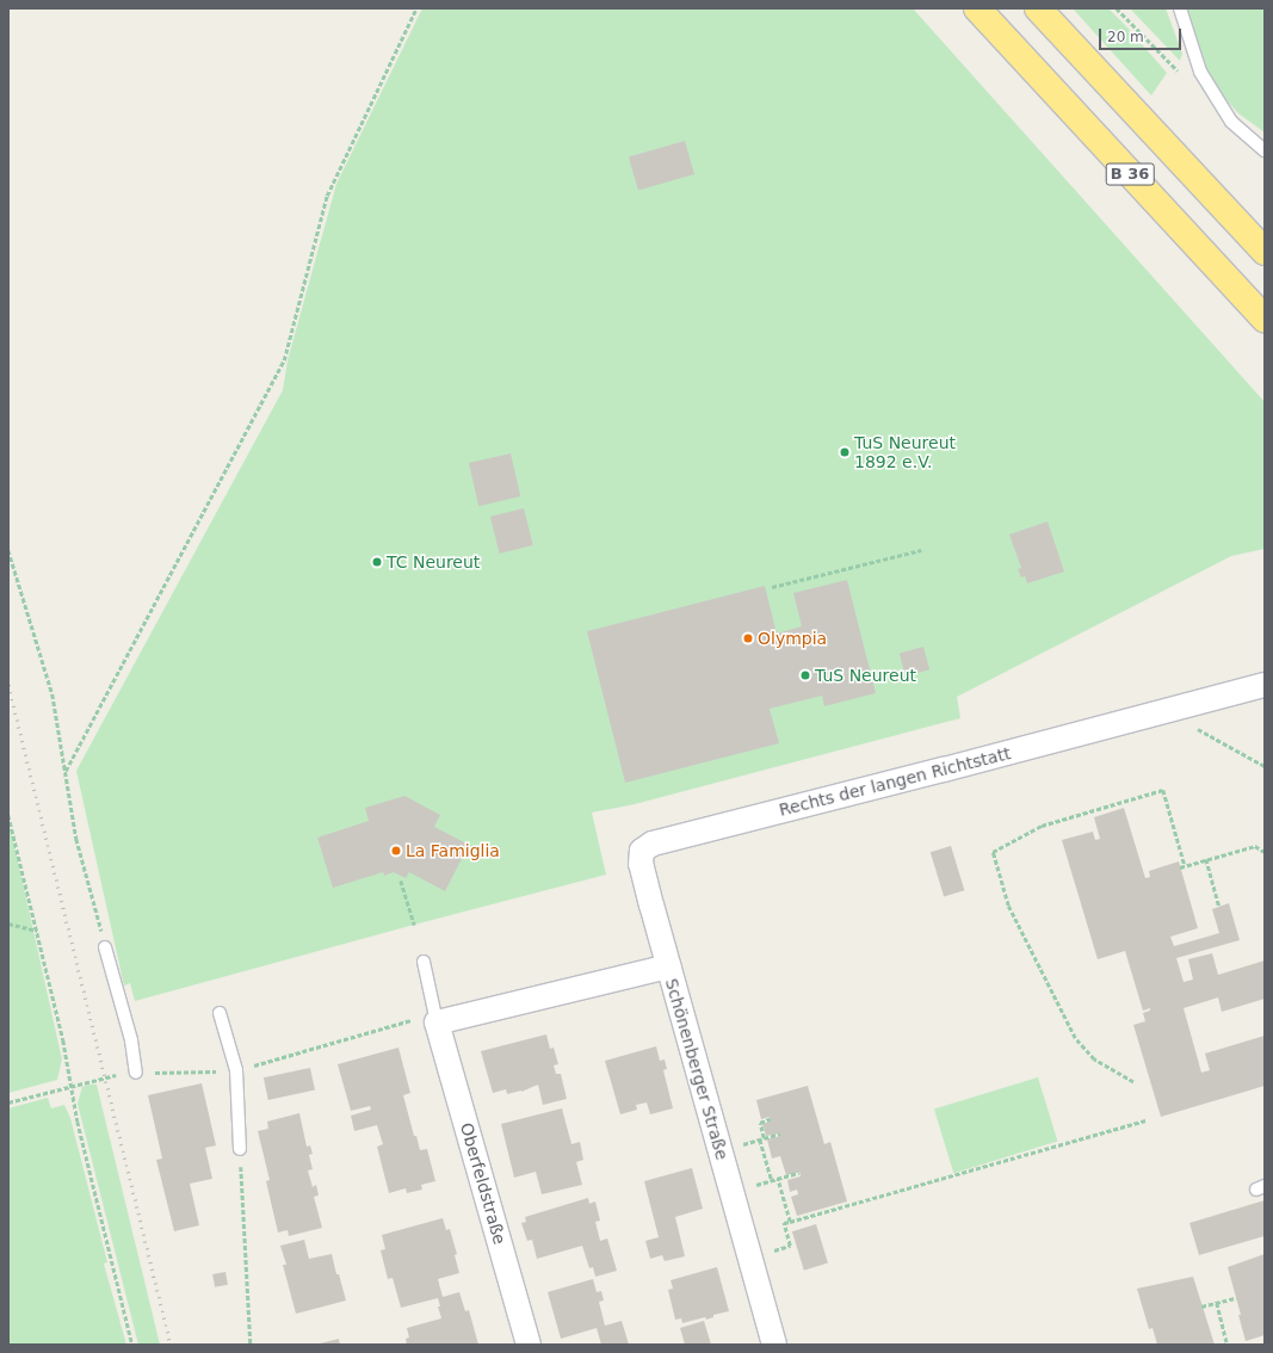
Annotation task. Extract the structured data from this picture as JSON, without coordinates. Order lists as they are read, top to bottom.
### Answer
{
  "streets": {
    "highway": ["B 36"],
    "street": ["Rechts der langen Richtstatt", "Schönenberger Straße", "Oberfeldstraße"]
  },
  "crossings": [
    ["Rechts der langen Richtstatt", "Schönenberger Straße"],
    ["Schönenberger Straße", "Oberfeldstraße"]
  ],
  "places": [
    "TuS Neureut 1892 e.V.",
    "TC Neureut",
    "Olympia",
    "TuS Neureut",
    "La Famiglia"
  ],
  "scale_bar": "20 m"
}
